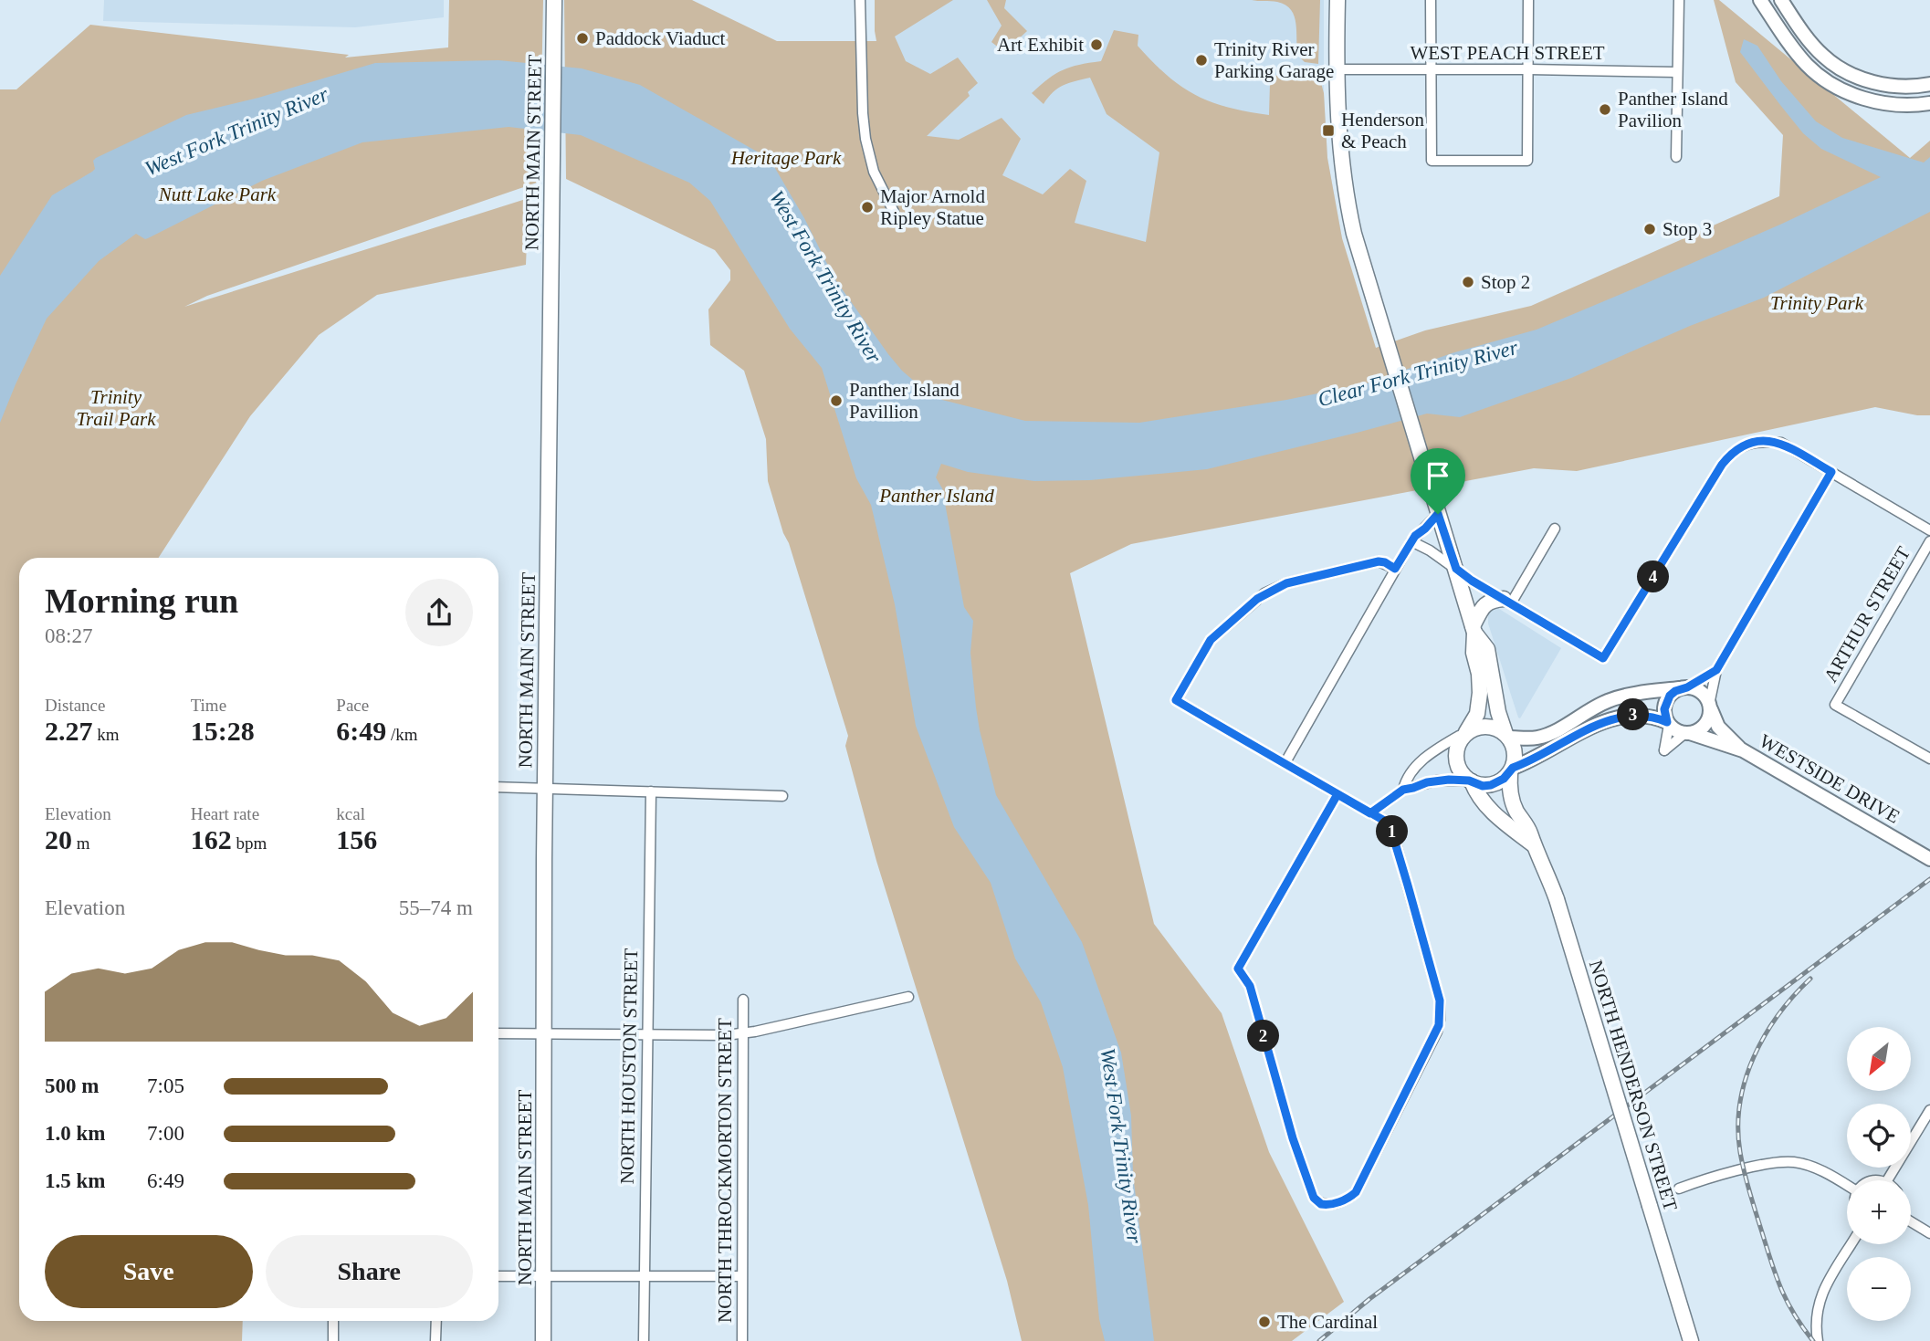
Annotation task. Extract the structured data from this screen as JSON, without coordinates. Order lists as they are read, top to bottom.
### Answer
{
  "streets": {
    "main road": ["NORTH MAIN STREET", "WESTSIDE DRIVE", "NORTH HENDERSON STREET"],
    "street": [
      "WEST PEACH STREET",
      "ARTHUR STREET",
      "NORTH HOUSTON STREET",
      "NORTH THROCKMORTON STREET"
    ]
  },
  "water": ["West Fork Trinity River", "Clear Fork Trinity River"],
  "parks": [
    "Heritage Park",
    "Nutt Lake Park",
    "Trinity Park",
    "Trinity Trail Park",
    "Panther Island"
  ],
  "places": {
    "other": [
      "Paddock Viaduct",
      "Art Exhibit",
      "Trinity River Parking Garage",
      "Panther Island Pavilion",
      "Major Arnold Ripley Statue",
      "Stop 3",
      "Stop 2",
      "Panther Island Pavillion",
      "The Cardinal"
    ],
    "transit": ["Henderson & Peach"]
  },
  "north": "bottom left",
  "page": {
    "heading": ["Morning run", "08:27"],
    "pins": [
      "4",
      "3",
      "1",
      "2"
    ],
    "stats": [
      ["Distance", "2.27 km"],
      ["Time", "15:28"],
      ["Pace", "6:49 /km"],
      ["Elevation", "20 m"],
      ["Heart rate", "162 bpm"],
      ["kcal", "156"]
    ],
    "chart": ["Elevation", "55–74 m"],
    "map_buttons": ["+", "−"],
    "list": [
      {
        "name": "500 m",
        "note": "7:05"
      },
      {
        "name": "1.0 km",
        "note": "7:00"
      },
      {
        "name": "1.5 km",
        "note": "6:49"
      }
    ],
    "buttons": ["Save", "Share"]
  }
}
